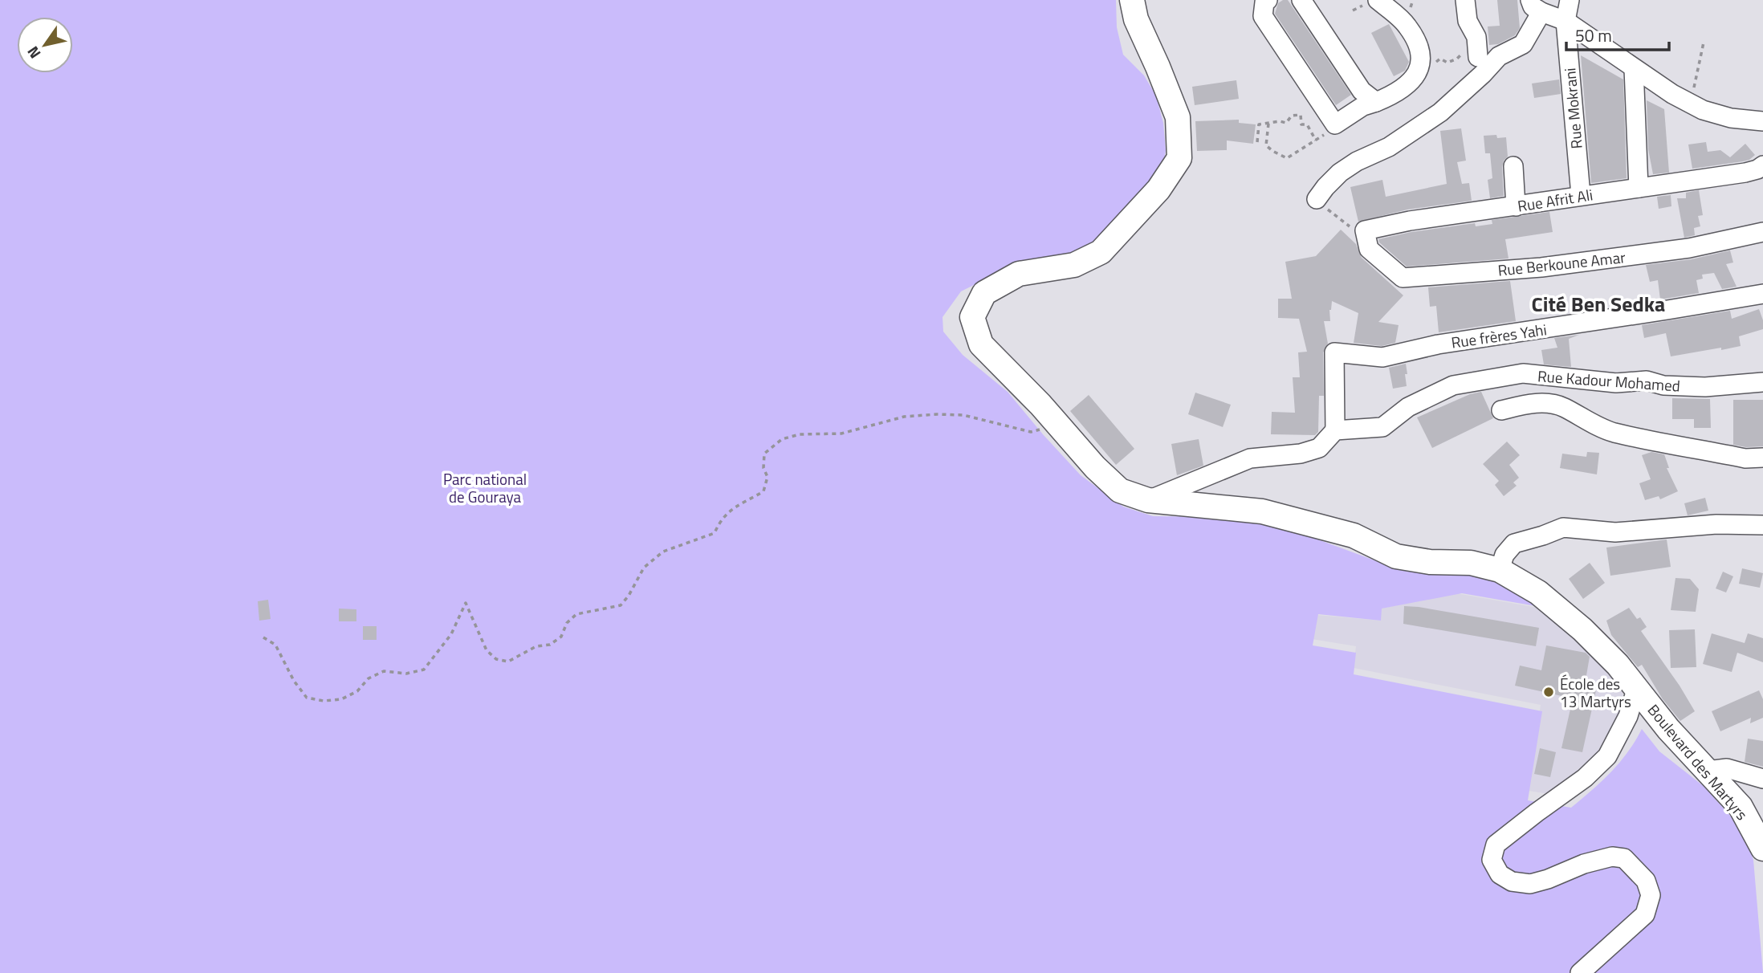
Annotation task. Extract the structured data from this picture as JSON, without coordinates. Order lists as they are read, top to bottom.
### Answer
{
  "streets": {
    "main road": ["Boulevard des Martyrs"],
    "street": [
      "Rue Mokrani",
      "Rue Afrit Ali",
      "Rue Berkoune Amar",
      "Rue frères Yahi",
      "Rue Kadour Mohamed"
    ]
  },
  "crossings": [
    ["Rue Mokrani", "Rue Afrit Ali"],
    ["Rue Afrit Ali", "Rue Berkoune Amar"],
    ["Rue frères Yahi", "Rue Kadour Mohamed"]
  ],
  "districts": ["Cité Ben Sedka"],
  "parks": ["Parc national de Gouraya"],
  "places": ["École des 13 Martyrs"],
  "scale_bar": "50 m",
  "north": "bottom left"
}
